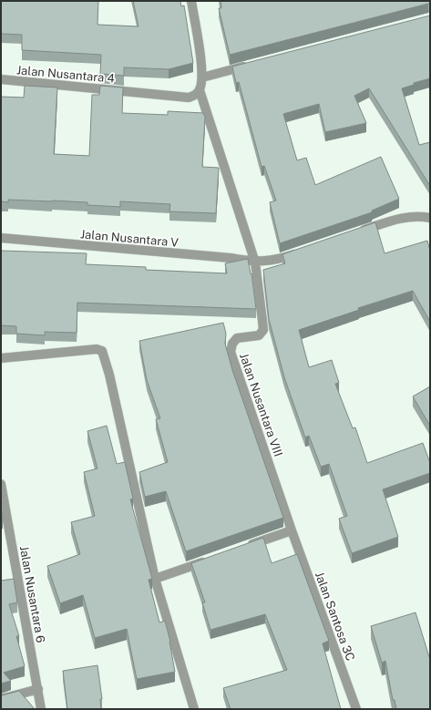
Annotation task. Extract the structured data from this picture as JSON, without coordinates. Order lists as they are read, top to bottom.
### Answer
{
  "streets": {
    "street": [
      "Jalan Nusantara 4",
      "Jalan Nusantara V",
      "Jalan Nusantara VIII",
      "Jalan Nusantara 6",
      "Jalan Santosa 3C"
    ]
  },
  "crossings": [
    ["Jalan Nusantara V", "Jalan Nusantara VIII"],
    ["Jalan Nusantara VIII", "Jalan Santosa 3C"]
  ]
}
